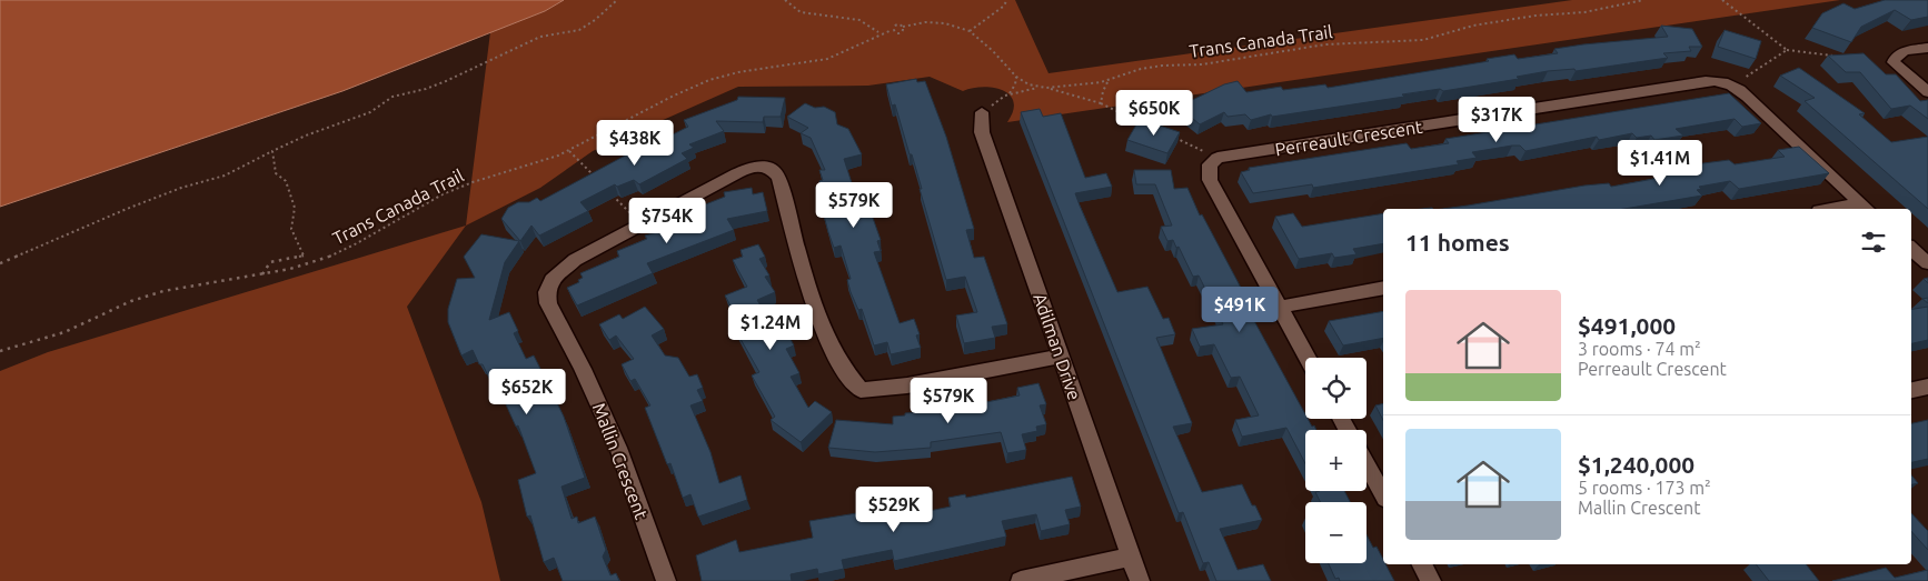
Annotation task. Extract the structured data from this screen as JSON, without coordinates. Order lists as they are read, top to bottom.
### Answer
{
  "streets": {
    "street": ["Perreault Crescent", "Adilman Drive", "Mallin Crescent"],
    "path": ["Trans Canada Trail"]
  },
  "crossings": [
    ["Adilman Drive", "Mallin Crescent"]
  ],
  "page": {
    "price": [
      "$650K",
      "$317K",
      "$438K",
      "$1.41M",
      "$579K",
      "$754K",
      "$491K",
      "$1.24M",
      "$652K",
      "$579K",
      "$529K"
    ],
    "heading": "11 homes",
    "list": [
      {
        "name": "$491,000",
        "note": "3 rooms · 74 m² · Perreault Crescent"
      },
      {
        "name": "$1,240,000",
        "note": "5 rooms · 173 m² · Mallin Crescent"
      }
    ],
    "map_buttons": ["+", "−"]
  }
}
